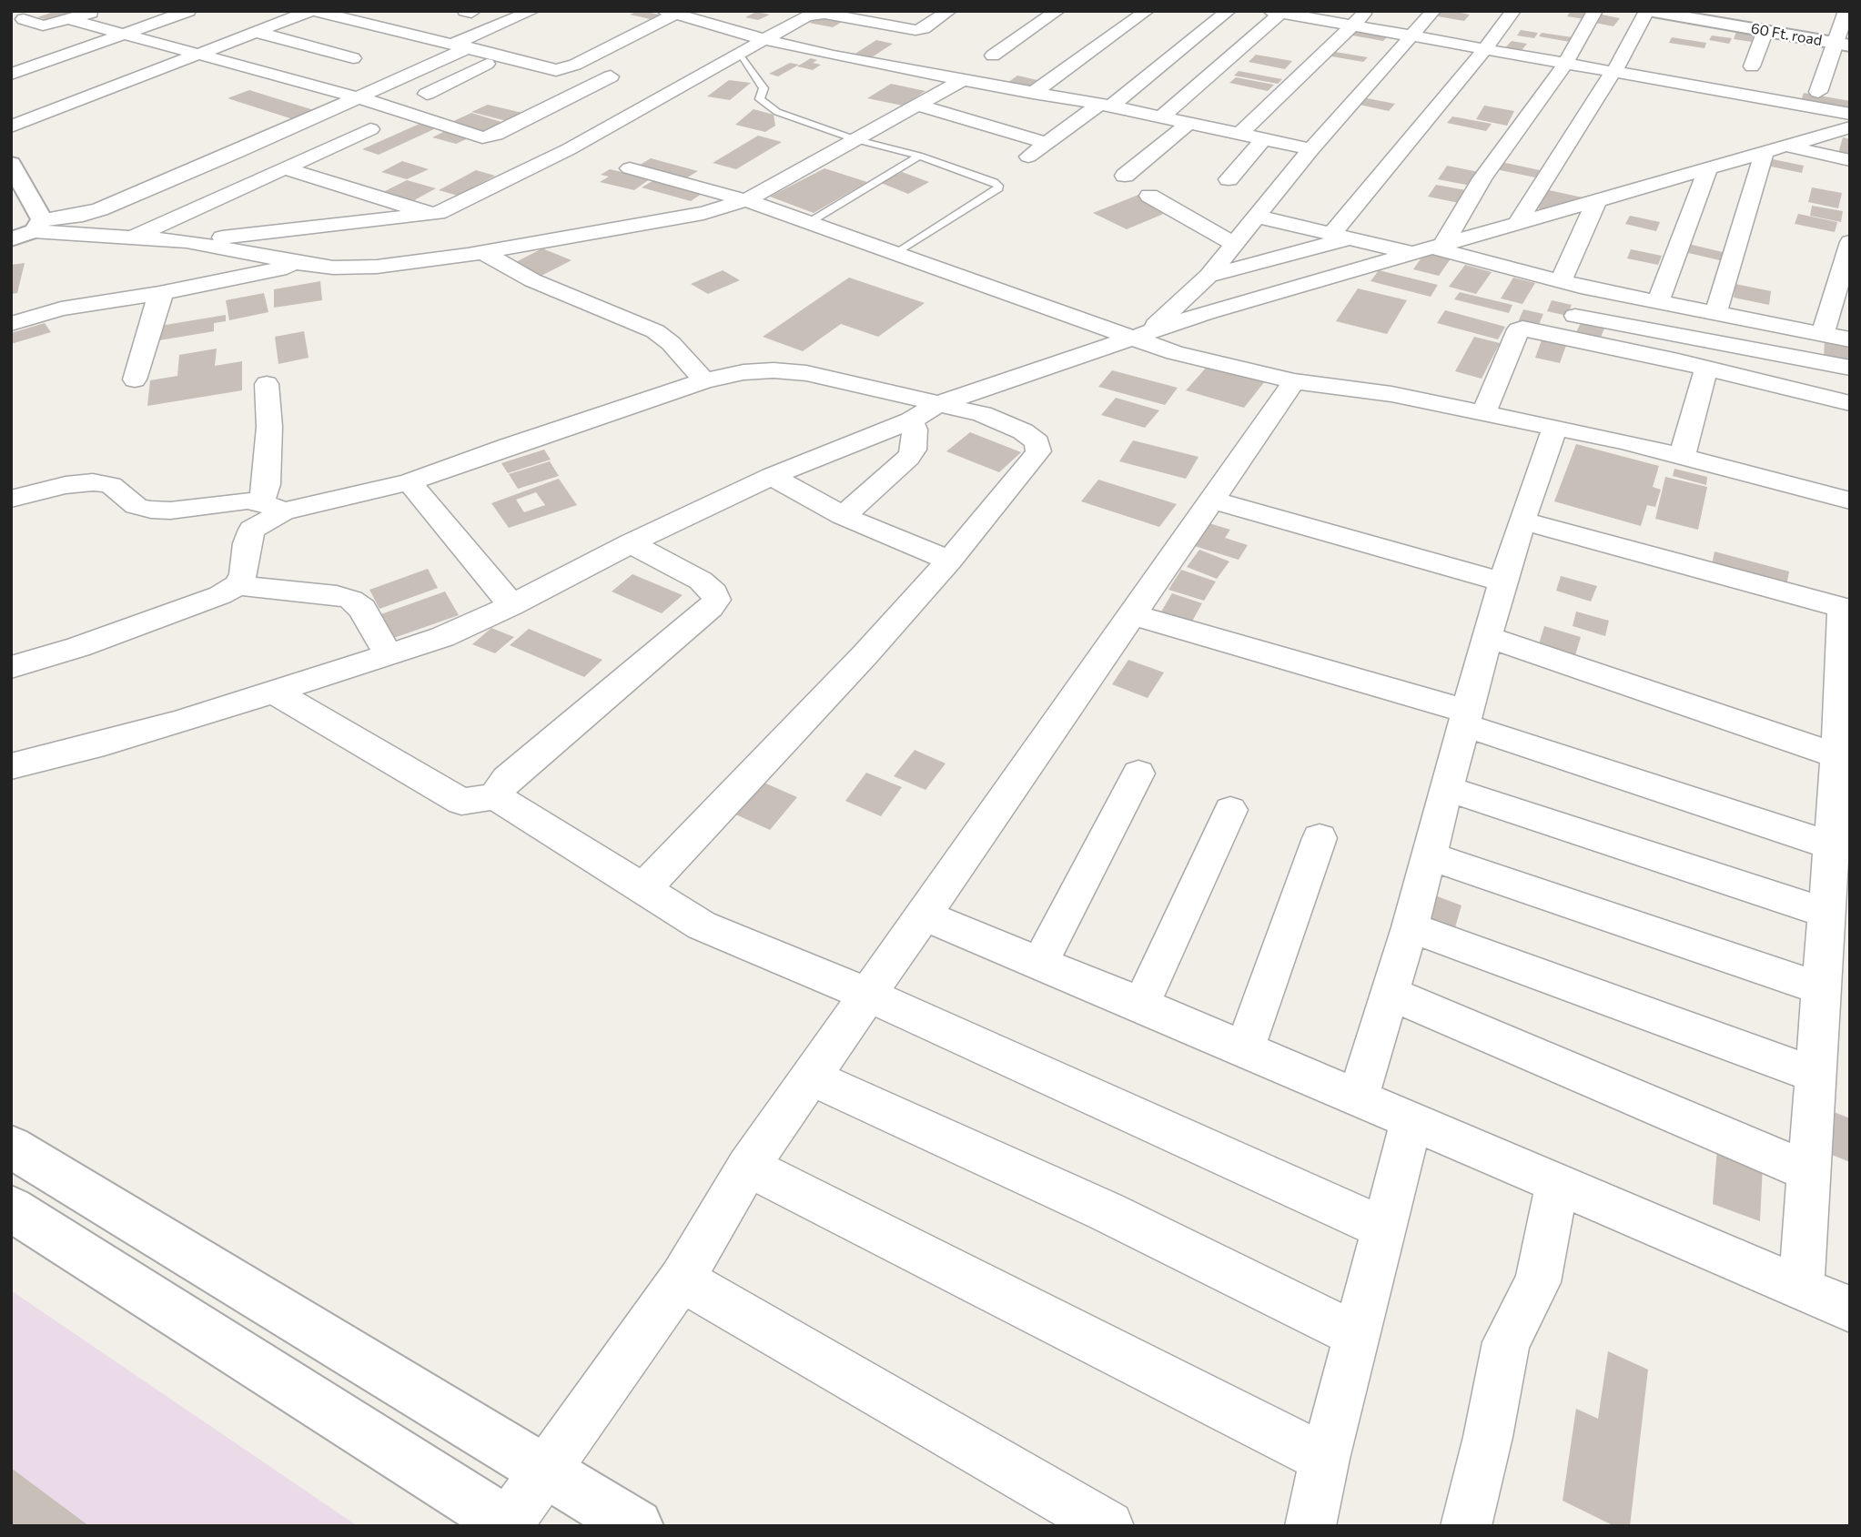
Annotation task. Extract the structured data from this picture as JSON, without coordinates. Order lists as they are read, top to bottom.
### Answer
{
  "streets": {
    "street": ["60 Ft. road"]
  }
}
